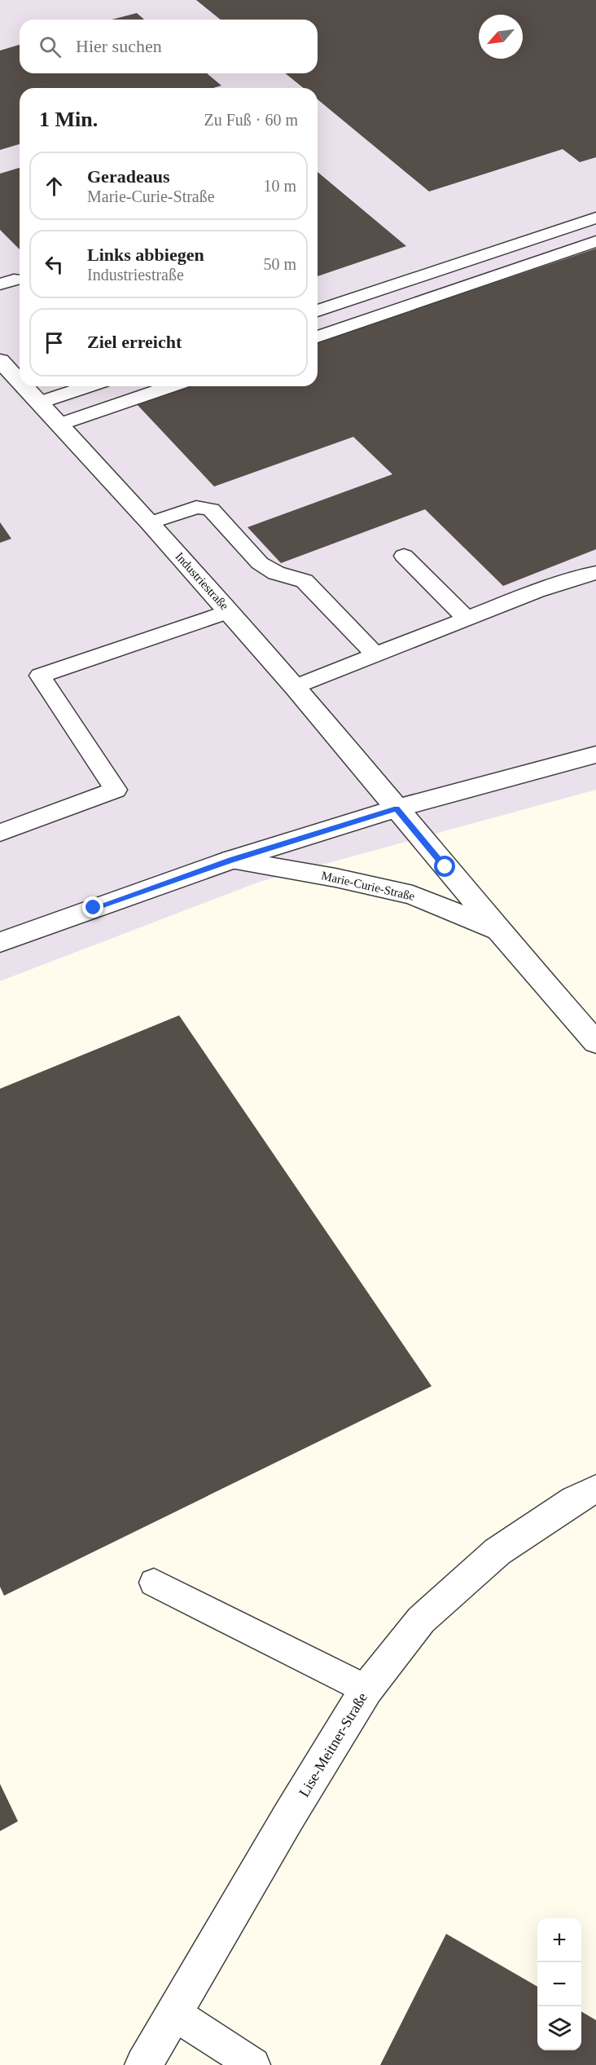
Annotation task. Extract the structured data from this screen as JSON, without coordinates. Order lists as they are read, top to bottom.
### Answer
{
  "streets": {
    "street": ["Industriestraße", "Marie-Curie-Straße", "Lise-Meitner-Straße"]
  },
  "crossings": [
    ["Industriestraße", "Marie-Curie-Straße"]
  ],
  "north": "bottom left",
  "page": {
    "search": "Hier suchen",
    "heading": ["1 Min.", "Zu Fuß · 60 m"],
    "list": [
      ["Geradeaus", "Marie-Curie-Straße", "10 m"],
      ["Links abbiegen", "Industriestraße", "50 m"],
      "Ziel erreicht"
    ],
    "map_buttons": ["+", "−"]
  }
}
